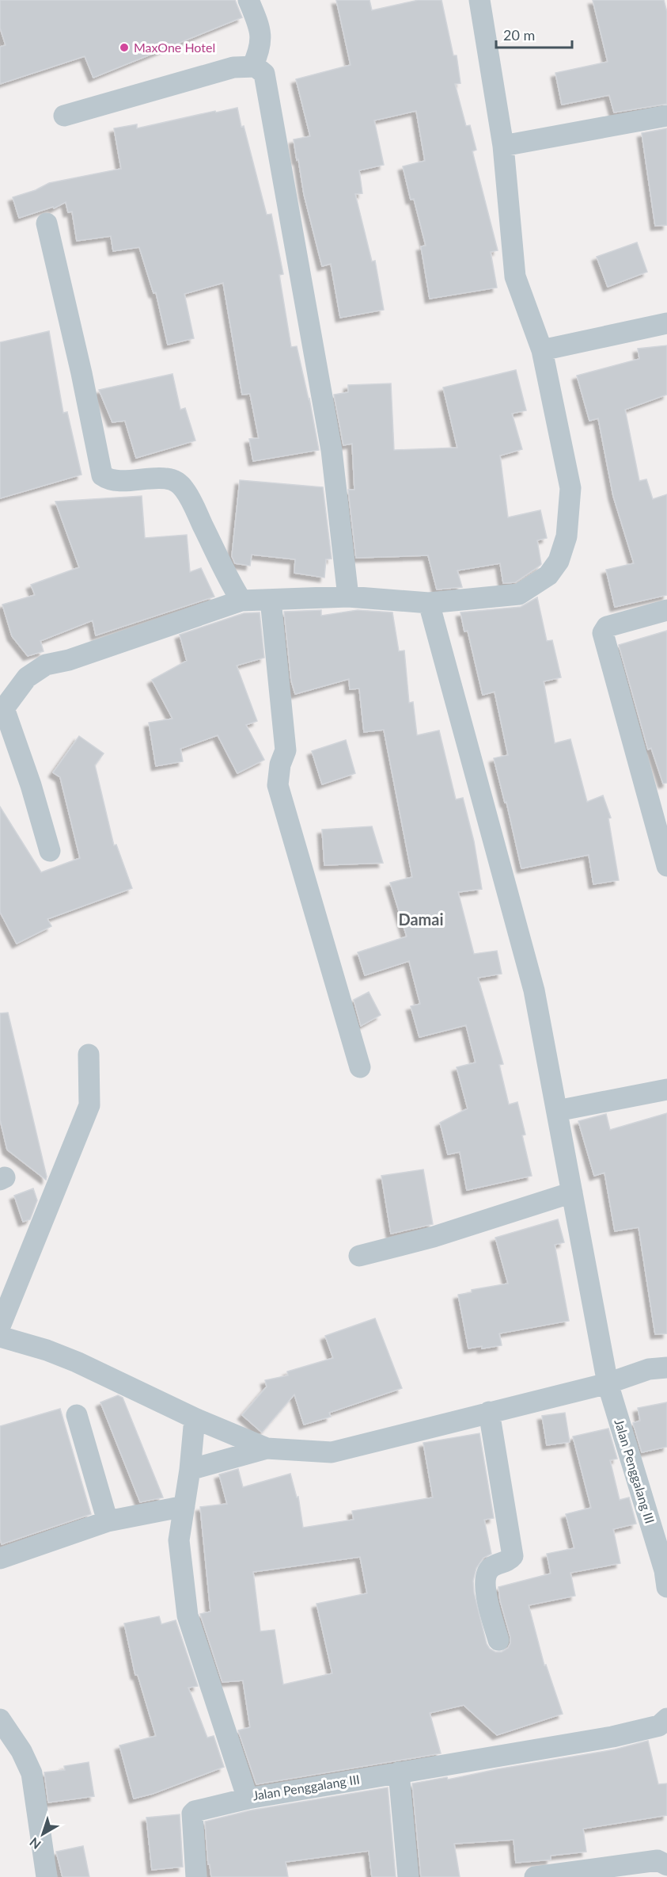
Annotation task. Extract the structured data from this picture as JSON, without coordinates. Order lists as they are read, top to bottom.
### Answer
{
  "streets": {
    "street": ["Jalan Penggalang III"]
  },
  "districts": ["Damai"],
  "places": ["MaxOne Hotel"],
  "scale_bar": "20 m",
  "north": "bottom left"
}
